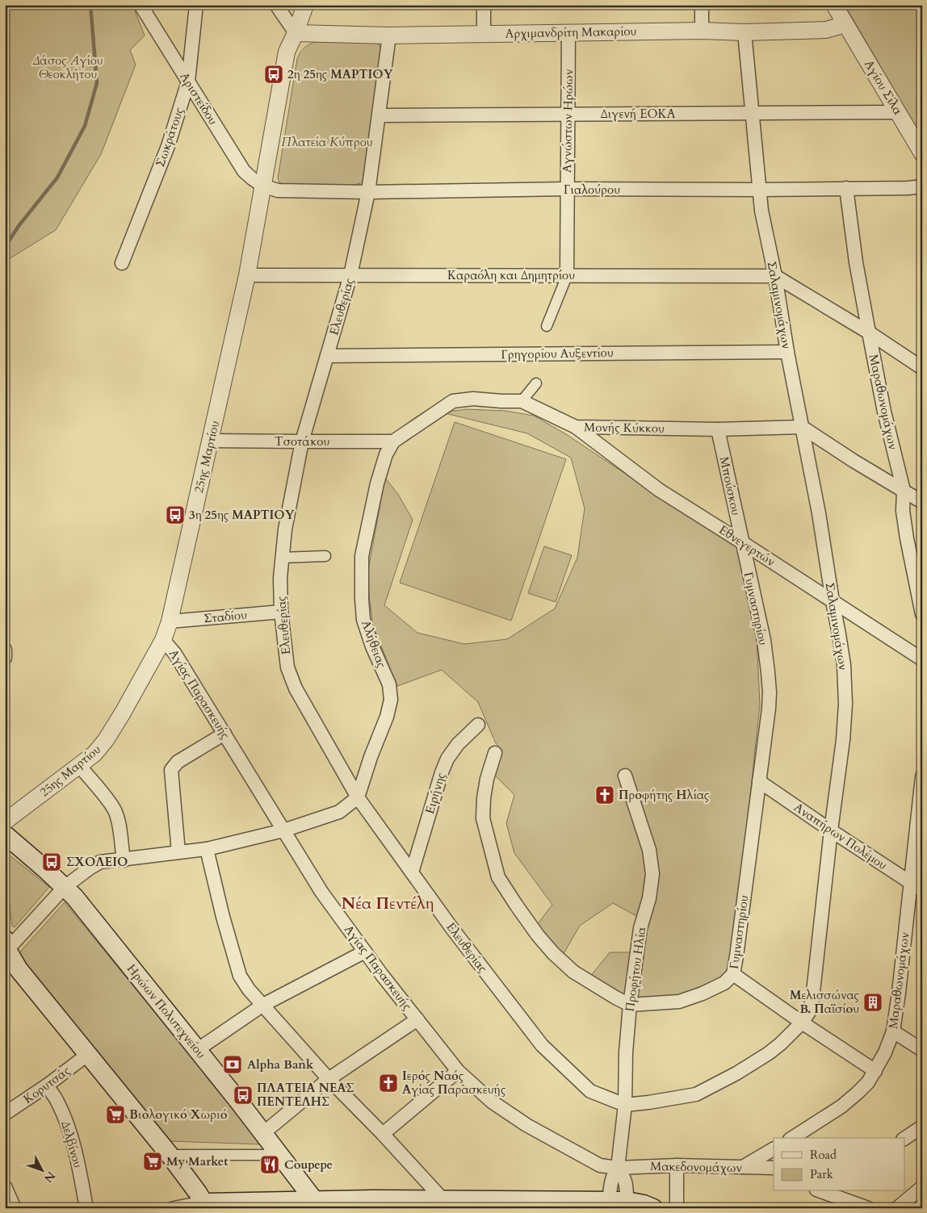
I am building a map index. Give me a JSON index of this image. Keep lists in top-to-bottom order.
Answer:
{
  "streets": {
    "main road": ["Ηρώων Πολυτεχνείου"],
    "street": [
      "Αρχιμανδρίτη Μακαρίου",
      "Αγίου Σίλα",
      "Αριστείδου",
      "Διγενή ΕΟΚΑ",
      "Αγνώστων Ηρώων",
      "Σωκράτους",
      "Γιαλούρου",
      "Καραόλη και Δημητρίου",
      "Σαλαμινομάχων",
      "Ελευθερίας",
      "Γρηγορίου Αυξεντίου",
      "Μαραθωνομάχων",
      "Μονής Κύκκου",
      "Τσοτάκου",
      "25ης Μαρτίου",
      "Μπούσκου",
      "Εθνεγερτών",
      "Γυμναστηρίου",
      "Σταδίου",
      "Αλήθειας",
      "Αγίας Παρασκευής",
      "Ειρήνης",
      "Αναπήρων Πολέμου",
      "Προφήτου Ηλία",
      "Κορυτσάς",
      "Δελβίνου",
      "Μακεδονομάχων"
    ]
  },
  "crossings": [
    ["Αρχιμανδρίτη Μακαρίου", "Αγίου Σίλα"],
    ["Αρχιμανδρίτη Μακαρίου", "Αγνώστων Ηρώων"],
    ["Αρχιμανδρίτη Μακαρίου", "Σαλαμινομάχων"],
    ["Αρχιμανδρίτη Μακαρίου", "Ελευθερίας"],
    ["Αρχιμανδρίτη Μακαρίου", "25ης Μαρτίου"],
    ["Αγίου Σίλα", "Διγενή ΕΟΚΑ"],
    ["Αριστείδου", "Σωκράτους"],
    ["Αριστείδου", "Γιαλούρου"],
    ["Αριστείδου", "25ης Μαρτίου"],
    ["Διγενή ΕΟΚΑ", "Αγνώστων Ηρώων"],
    ["Διγενή ΕΟΚΑ", "Σαλαμινομάχων"],
    ["Διγενή ΕΟΚΑ", "Ελευθερίας"],
    ["Αγνώστων Ηρώων", "Γιαλούρου"],
    ["Αγνώστων Ηρώων", "Καραόλη και Δημητρίου"],
    ["Γιαλούρου", "Σαλαμινομάχων"],
    ["Γιαλούρου", "Ελευθερίας"],
    ["Γιαλούρου", "Μαραθωνομάχων"],
    ["Γιαλούρου", "25ης Μαρτίου"],
    ["Καραόλη και Δημητρίου", "Σαλαμινομάχων"],
    ["Καραόλη και Δημητρίου", "Ελευθερίας"],
    ["Καραόλη και Δημητρίου", "25ης Μαρτίου"],
    ["Σαλαμινομάχων", "Ελευθερίας"],
    ["Σαλαμινομάχων", "Γρηγορίου Αυξεντίου"],
    ["Σαλαμινομάχων", "Μονής Κύκκου"],
    ["Σαλαμινομάχων", "Εθνεγερτών"],
    ["Σαλαμινομάχων", "Αναπήρων Πολέμου"],
    ["Σαλαμινομάχων", "Προφήτου Ηλία"],
    ["Ελευθερίας", "Γρηγορίου Αυξεντίου"],
    ["Ελευθερίας", "Τσοτάκου"],
    ["Ελευθερίας", "Σταδίου"],
    ["Ελευθερίας", "Αλήθειας"],
    ["Ελευθερίας", "Ειρήνης"],
    ["Ελευθερίας", "Προφήτου Ηλία"],
    ["Μαραθωνομάχων", "Αναπήρων Πολέμου"],
    ["Μονής Κύκκου", "Τσοτάκου"],
    ["Μονής Κύκκου", "Μπούσκου"],
    ["Μονής Κύκκου", "Εθνεγερτών"],
    ["Μονής Κύκκου", "Αλήθειας"],
    ["Τσοτάκου", "25ης Μαρτίου"],
    ["Τσοτάκου", "Αλήθειας"],
    ["25ης Μαρτίου", "Σταδίου"],
    ["25ης Μαρτίου", "Αγίας Παρασκευής"],
    ["Μπούσκου", "Εθνεγερτών"],
    ["Μπούσκου", "Γυμναστηρίου"],
    ["Εθνεγερτών", "Γυμναστηρίου"],
    ["Γυμναστηρίου", "Αναπήρων Πολέμου"],
    ["Γυμναστηρίου", "Προφήτου Ηλία"],
    ["Αγίας Παρασκευής", "Προφήτου Ηλία"],
    ["Αγίας Παρασκευής", "Μακεδονομάχων"],
    ["Προφήτου Ηλία", "Μακεδονομάχων"],
    ["Κορυτσάς", "Δελβίνου"]
  ],
  "districts": ["Νέα Πεντέλη"],
  "parks": ["Δάσος Αγίου Θεοκλήτου", "Πλατεία Κύπρου"],
  "places": {
    "bus stop": [
      "2η 25ης ΜΑΡΤΙΟΥ",
      "3η 25ης ΜΑΡΤΙΟΥ",
      "ΣΧΟΛΕΙΟ",
      "ΠΛΑΤΕΙΑ ΝΕΑΣ ΠΕΝΤΕΛΗΣ"
    ],
    "church": ["Προφήτης Ηλίας", "Ιερός Ναός Αγίας Παρασκευής"],
    "building": ["Μελισσώνας B. Παϊσίου"],
    "bank": ["Alpha Bank"],
    "supermarket": ["Βιολογικό Χωριό", "My Market"],
    "restaurant": ["Coupepe"]
  },
  "legend": ["Road", "Park"],
  "north": "bottom right"
}
